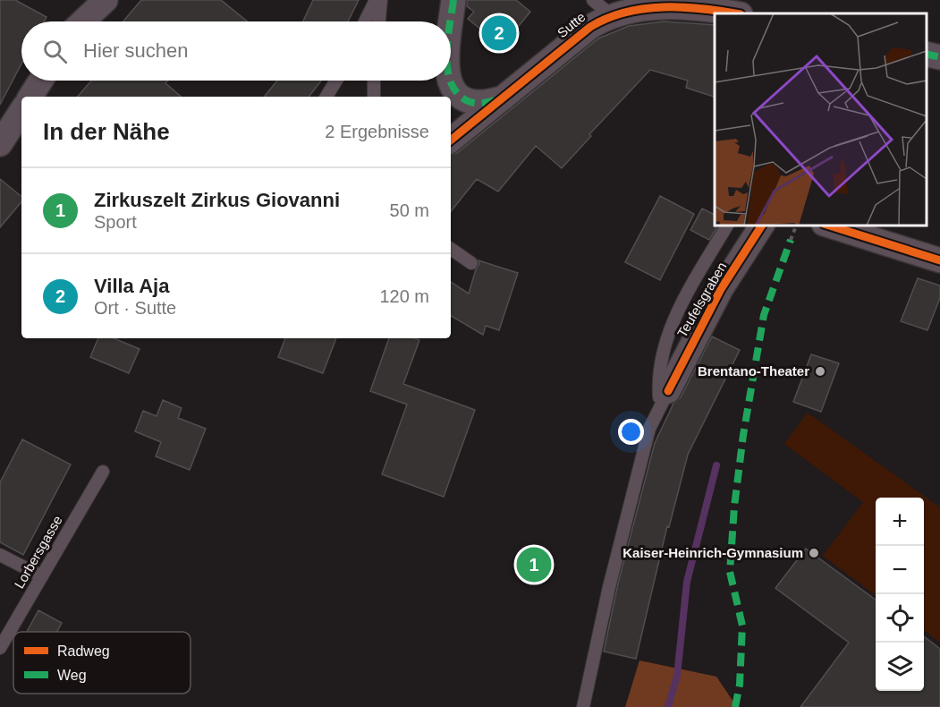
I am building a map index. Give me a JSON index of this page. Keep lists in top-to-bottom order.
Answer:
{
  "streets": {
    "street": ["Sutte", "Teufelsgraben"],
    "lane": ["Lorbersgasse"]
  },
  "places": ["Brentano-Theater", "Kaiser-Heinrich-Gymnasium"],
  "legend": ["Radweg", "Weg"],
  "page": {
    "pins": ["2", "1"],
    "search": "Hier suchen",
    "heading": ["In der Nähe", "2 Ergebnisse"],
    "list": [
      {
        "mark": "1",
        "name": "Zirkuszelt Zirkus Giovanni",
        "note": "Sport",
        "value": "50 m"
      },
      {
        "mark": "2",
        "name": "Villa Aja",
        "note": "Ort · Sutte",
        "value": "120 m"
      }
    ],
    "map_buttons": ["+", "−"]
  }
}
